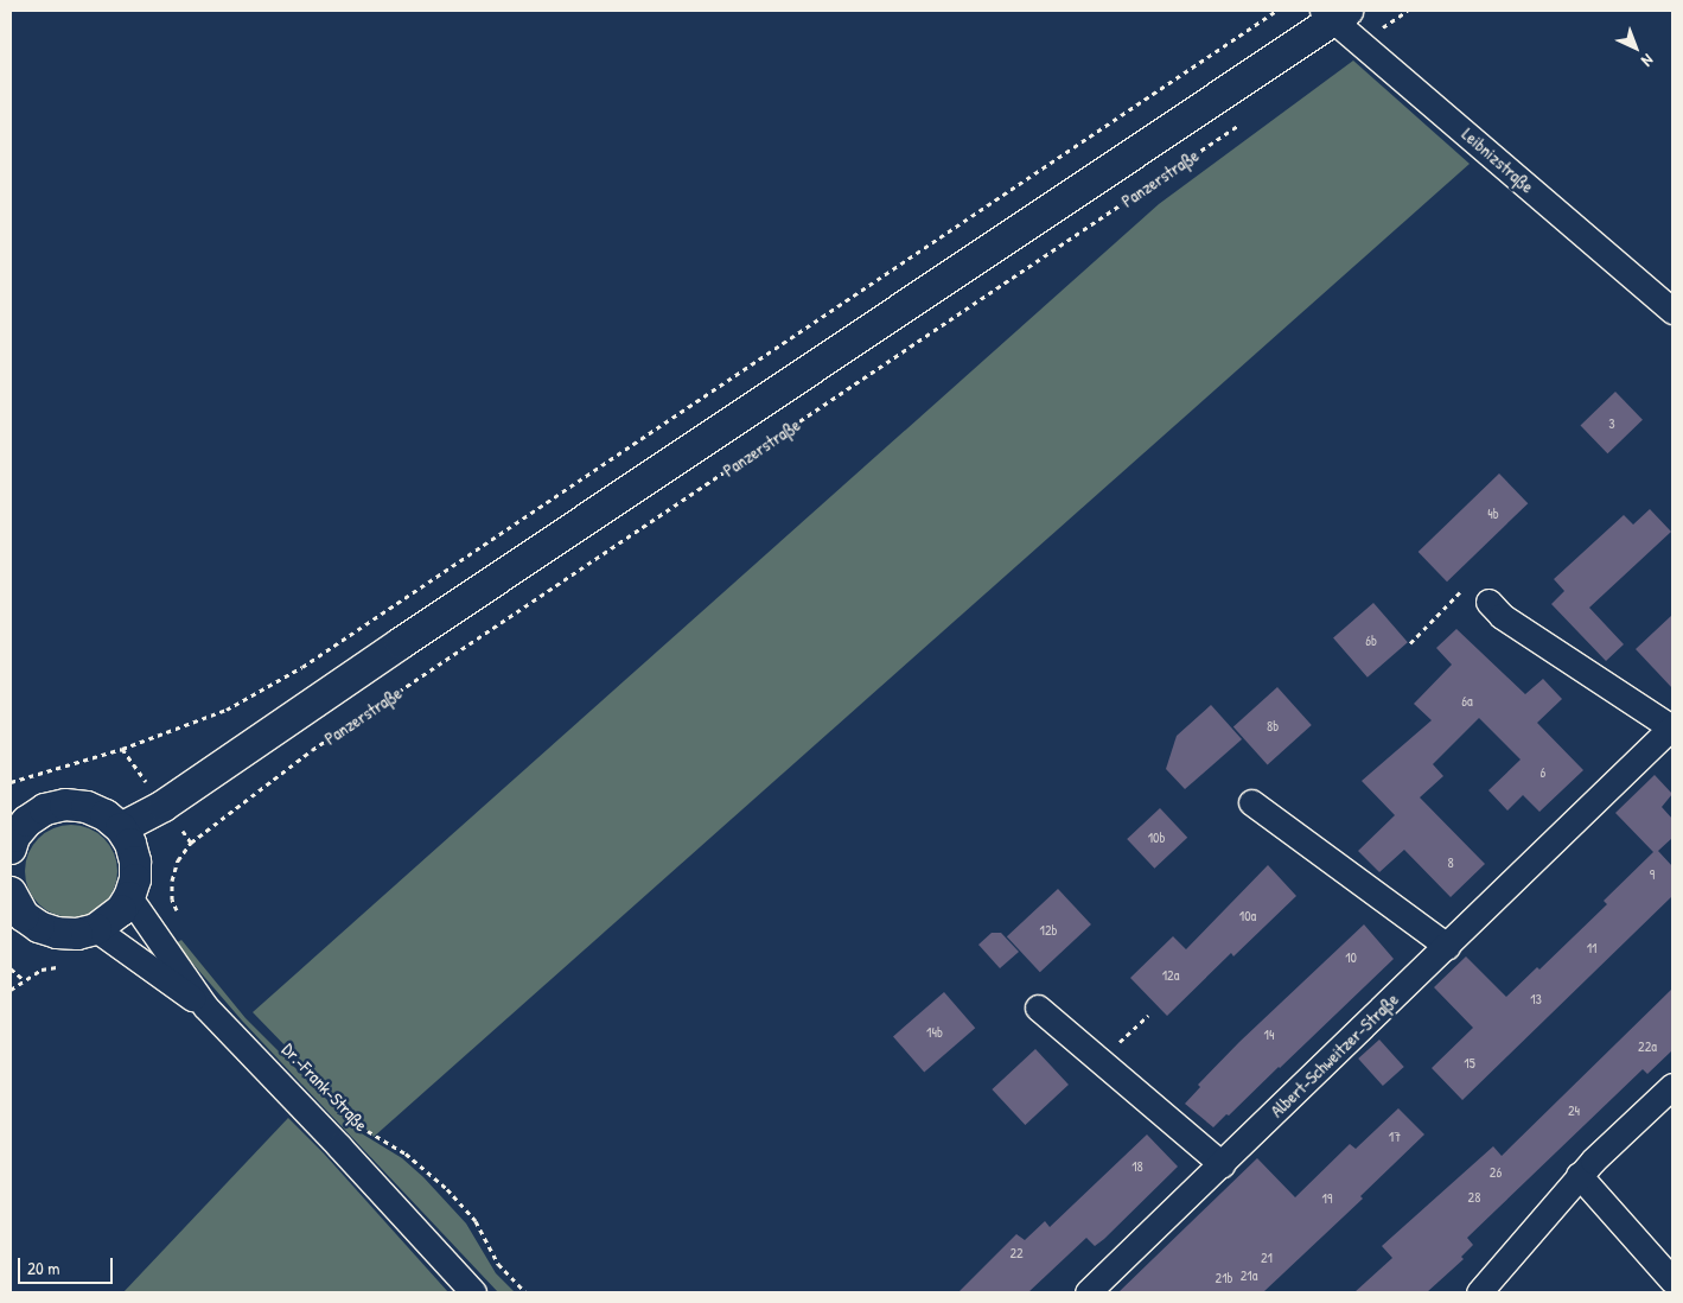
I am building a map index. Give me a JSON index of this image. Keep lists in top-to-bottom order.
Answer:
{
  "streets": {
    "street": [
      "Leibnizstraße",
      "Panzerstraße",
      "Albert-Schweitzer-Straße",
      "Dr.-Frank-Straße"
    ]
  },
  "crossings": [
    ["Leibnizstraße", "Panzerstraße"]
  ],
  "house_numbers": [
    "3",
    "4b",
    "6b",
    "6a",
    "8b",
    "6",
    "10b",
    "8",
    "9",
    "10a",
    "12b",
    "11",
    "10",
    "12a",
    "13",
    "14b",
    "14",
    "22a",
    "15",
    "24",
    "17",
    "18",
    "26",
    "28",
    "19",
    "22",
    "21",
    "21a",
    "21b"
  ],
  "scale_bar": "20 m",
  "north": "bottom right"
}
